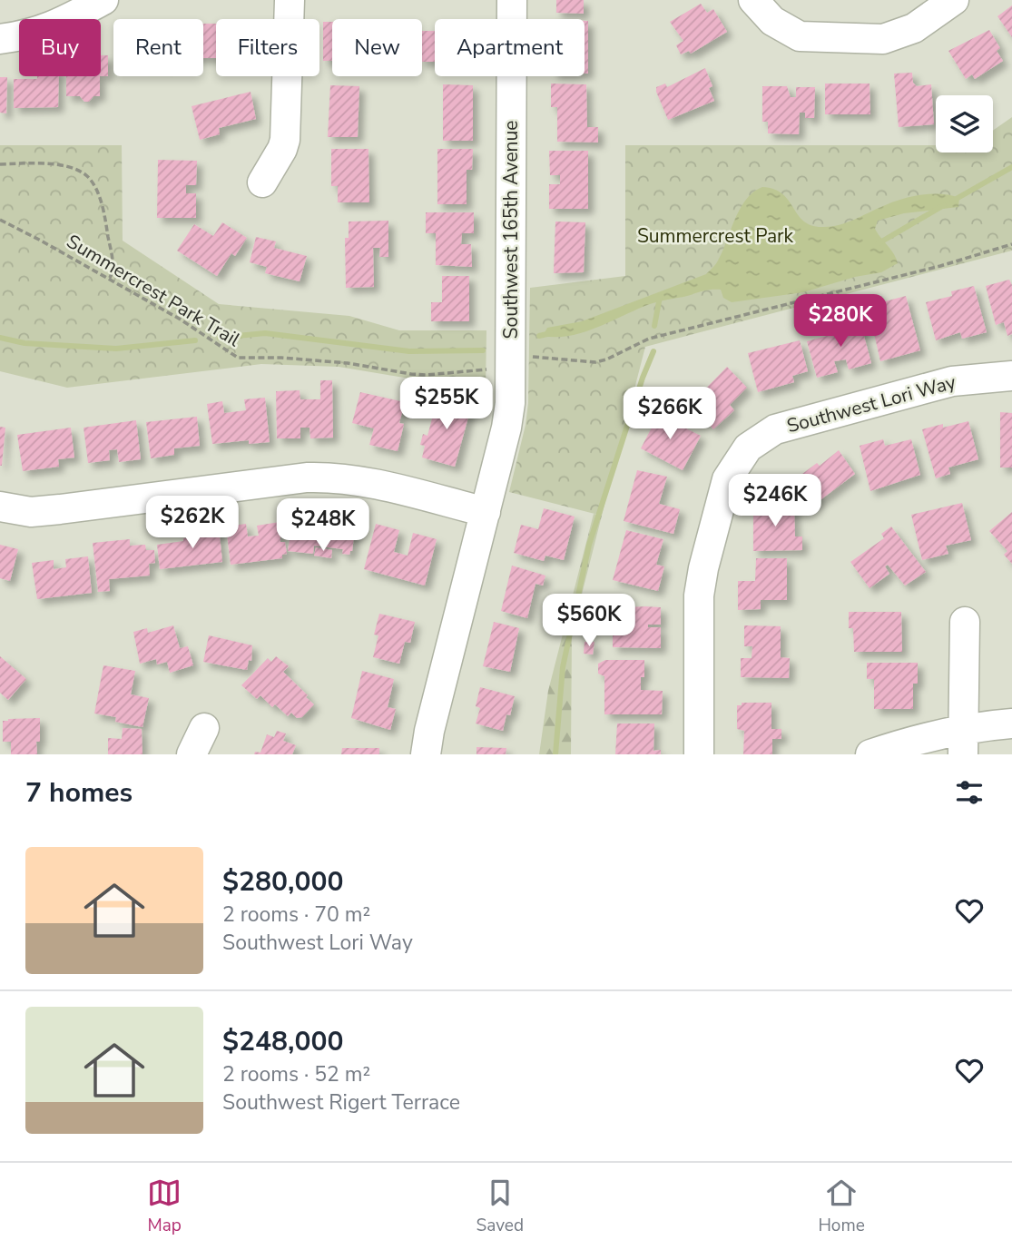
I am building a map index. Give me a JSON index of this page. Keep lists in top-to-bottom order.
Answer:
{
  "streets": {
    "street": ["Southwest 165th Avenue", "Southwest Lori Way"],
    "path": ["Summercrest Park Trail"]
  },
  "parks": ["Summercrest Park"],
  "page": {
    "chip": [
      "Buy",
      "Rent",
      "Filters",
      "New",
      "Apartment"
    ],
    "price": [
      "$280K",
      "$255K",
      "$266K",
      "$246K",
      "$262K",
      "$248K",
      "$560K"
    ],
    "heading": "7 homes",
    "list": [
      {
        "name": "$280,000",
        "note": "2 rooms · 70 m² · Southwest Lori Way"
      },
      {
        "name": "$248,000",
        "note": "2 rooms · 52 m² · Southwest Rigert Terrace"
      }
    ],
    "tabs": ["Map", "Saved", "Home"]
  }
}
